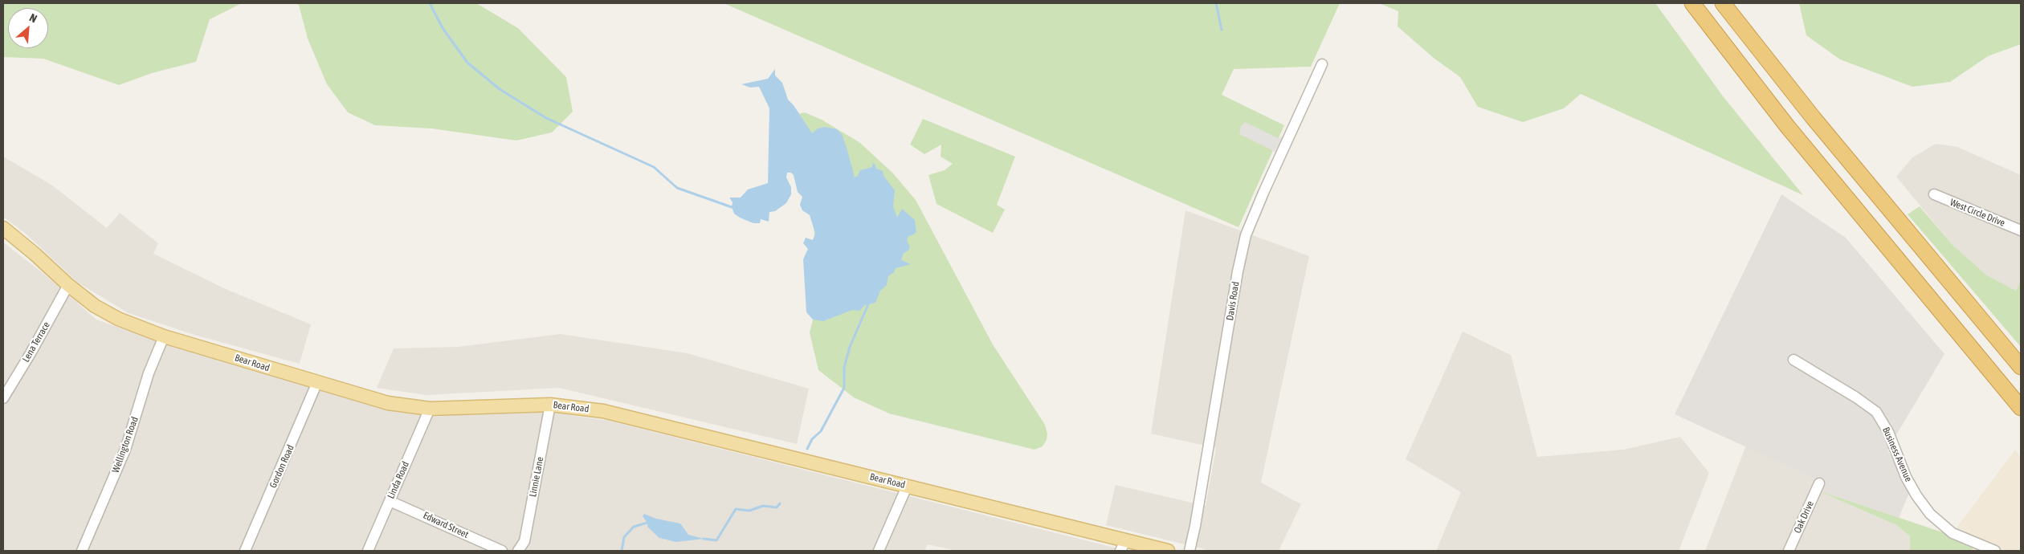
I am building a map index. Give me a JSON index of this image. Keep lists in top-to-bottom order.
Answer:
{
  "streets": {
    "main road": ["Bear Road"],
    "street": [
      "West Circle Drive",
      "Davis Road",
      "Lena Terrace",
      "Wellington Road",
      "Business Avenue",
      "Gordon Road",
      "Linnie Lane",
      "Linda Road",
      "Oak Drive",
      "Edward Street"
    ]
  },
  "crossings": [
    ["Lena Terrace", "Bear Road"],
    ["Bear Road", "Wellington Road"],
    ["Bear Road", "Gordon Road"],
    ["Bear Road", "Linnie Lane"],
    ["Bear Road", "Linda Road"],
    ["Linda Road", "Edward Street"]
  ],
  "north": "top right"
}
